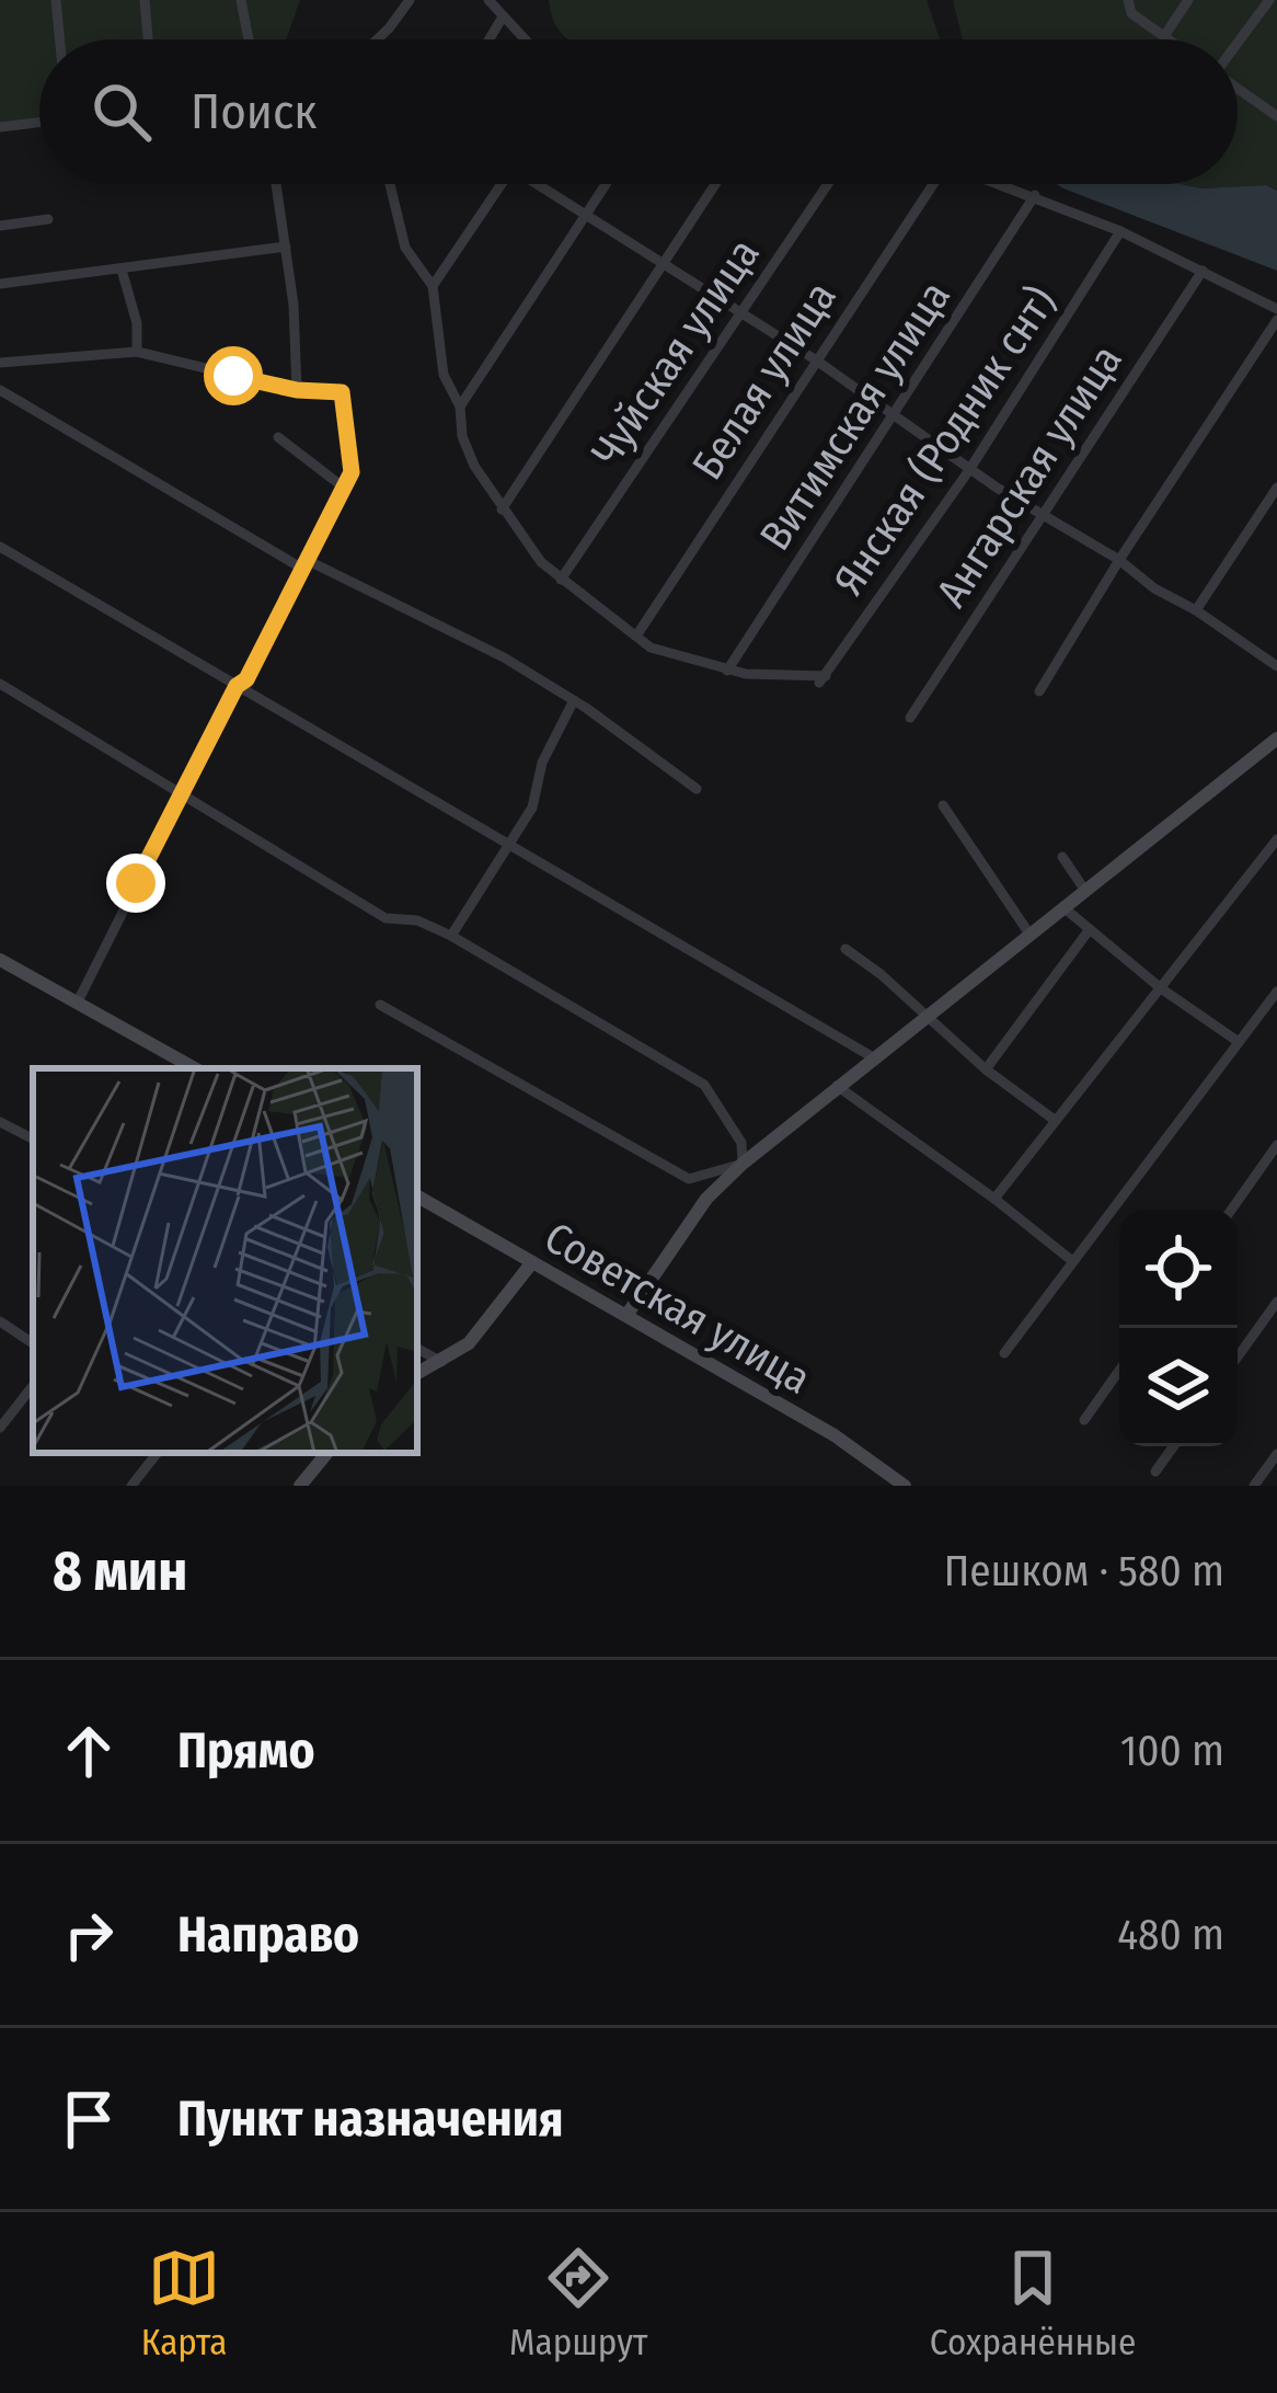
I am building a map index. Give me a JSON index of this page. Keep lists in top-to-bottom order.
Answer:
{
  "streets": {
    "main road": ["Советская улица"],
    "street": [
      "Чуйская улица",
      "Белая улица",
      "Витимская улица",
      "Янская (Родник снт)",
      "Ангарская улица"
    ]
  },
  "crossings": [
    ["Витимская улица", "Янская (Родник снт)"]
  ],
  "page": {
    "search": "Поиск",
    "heading": ["8 мин", "Пешком · 580 m"],
    "list": [
      ["Прямо", "100 m"],
      ["Направо", "480 m"],
      "Пункт назначения"
    ],
    "nav": ["Карта", "Маршрут", "Сохранённые"]
  }
}
